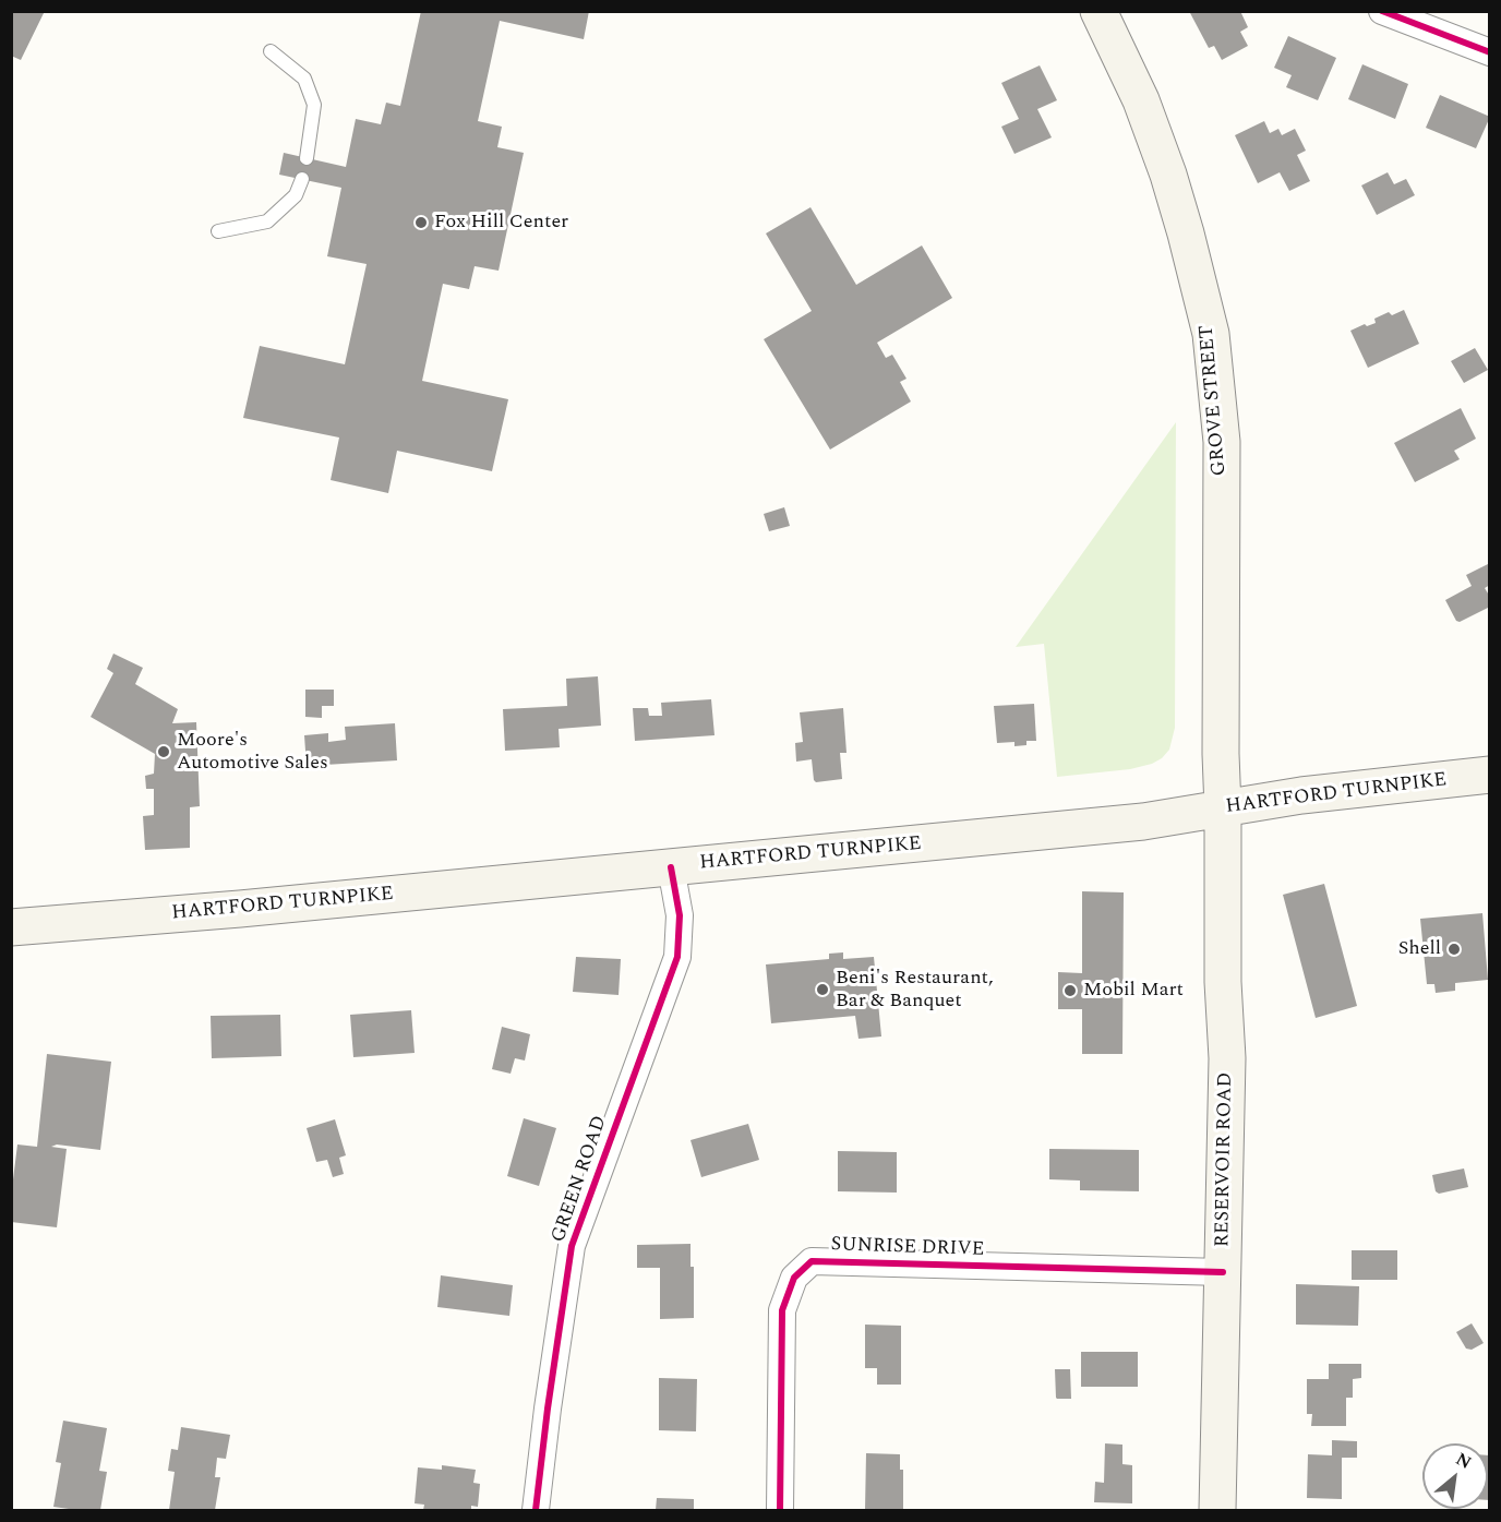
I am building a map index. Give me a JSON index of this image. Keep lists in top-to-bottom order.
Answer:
{
  "streets": {
    "main road": ["GROVE STREET", "HARTFORD TURNPIKE", "RESERVOIR ROAD"],
    "street": ["GREEN ROAD", "SUNRISE DRIVE"]
  },
  "crossings": [
    ["GROVE STREET", "HARTFORD TURNPIKE"],
    ["GROVE STREET", "RESERVOIR ROAD"],
    ["HARTFORD TURNPIKE", "RESERVOIR ROAD"],
    ["HARTFORD TURNPIKE", "GREEN ROAD"],
    ["RESERVOIR ROAD", "SUNRISE DRIVE"]
  ],
  "places": [
    "Fox Hill Center",
    "Moore's Automotive Sales",
    "Shell",
    "Beni's Restaurant, Bar & Banquet",
    "Mobil Mart"
  ],
  "north": "top right"
}
